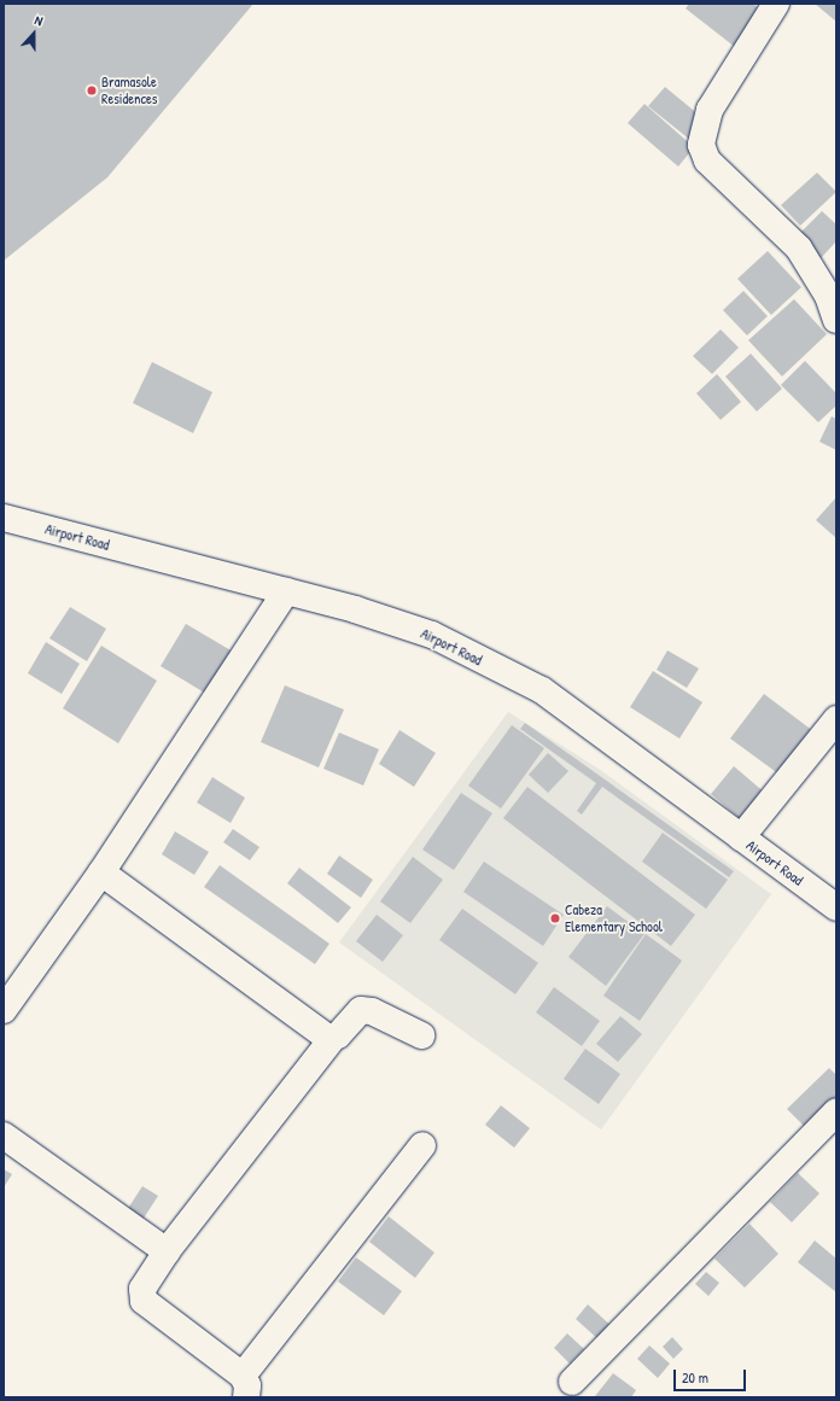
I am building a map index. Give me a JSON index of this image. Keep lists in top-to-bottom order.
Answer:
{
  "streets": {
    "street": ["Airport Road"]
  },
  "places": ["Bramasole Residences", "Cabeza Elementary School"],
  "scale_bar": "20 m",
  "north": "top"
}
